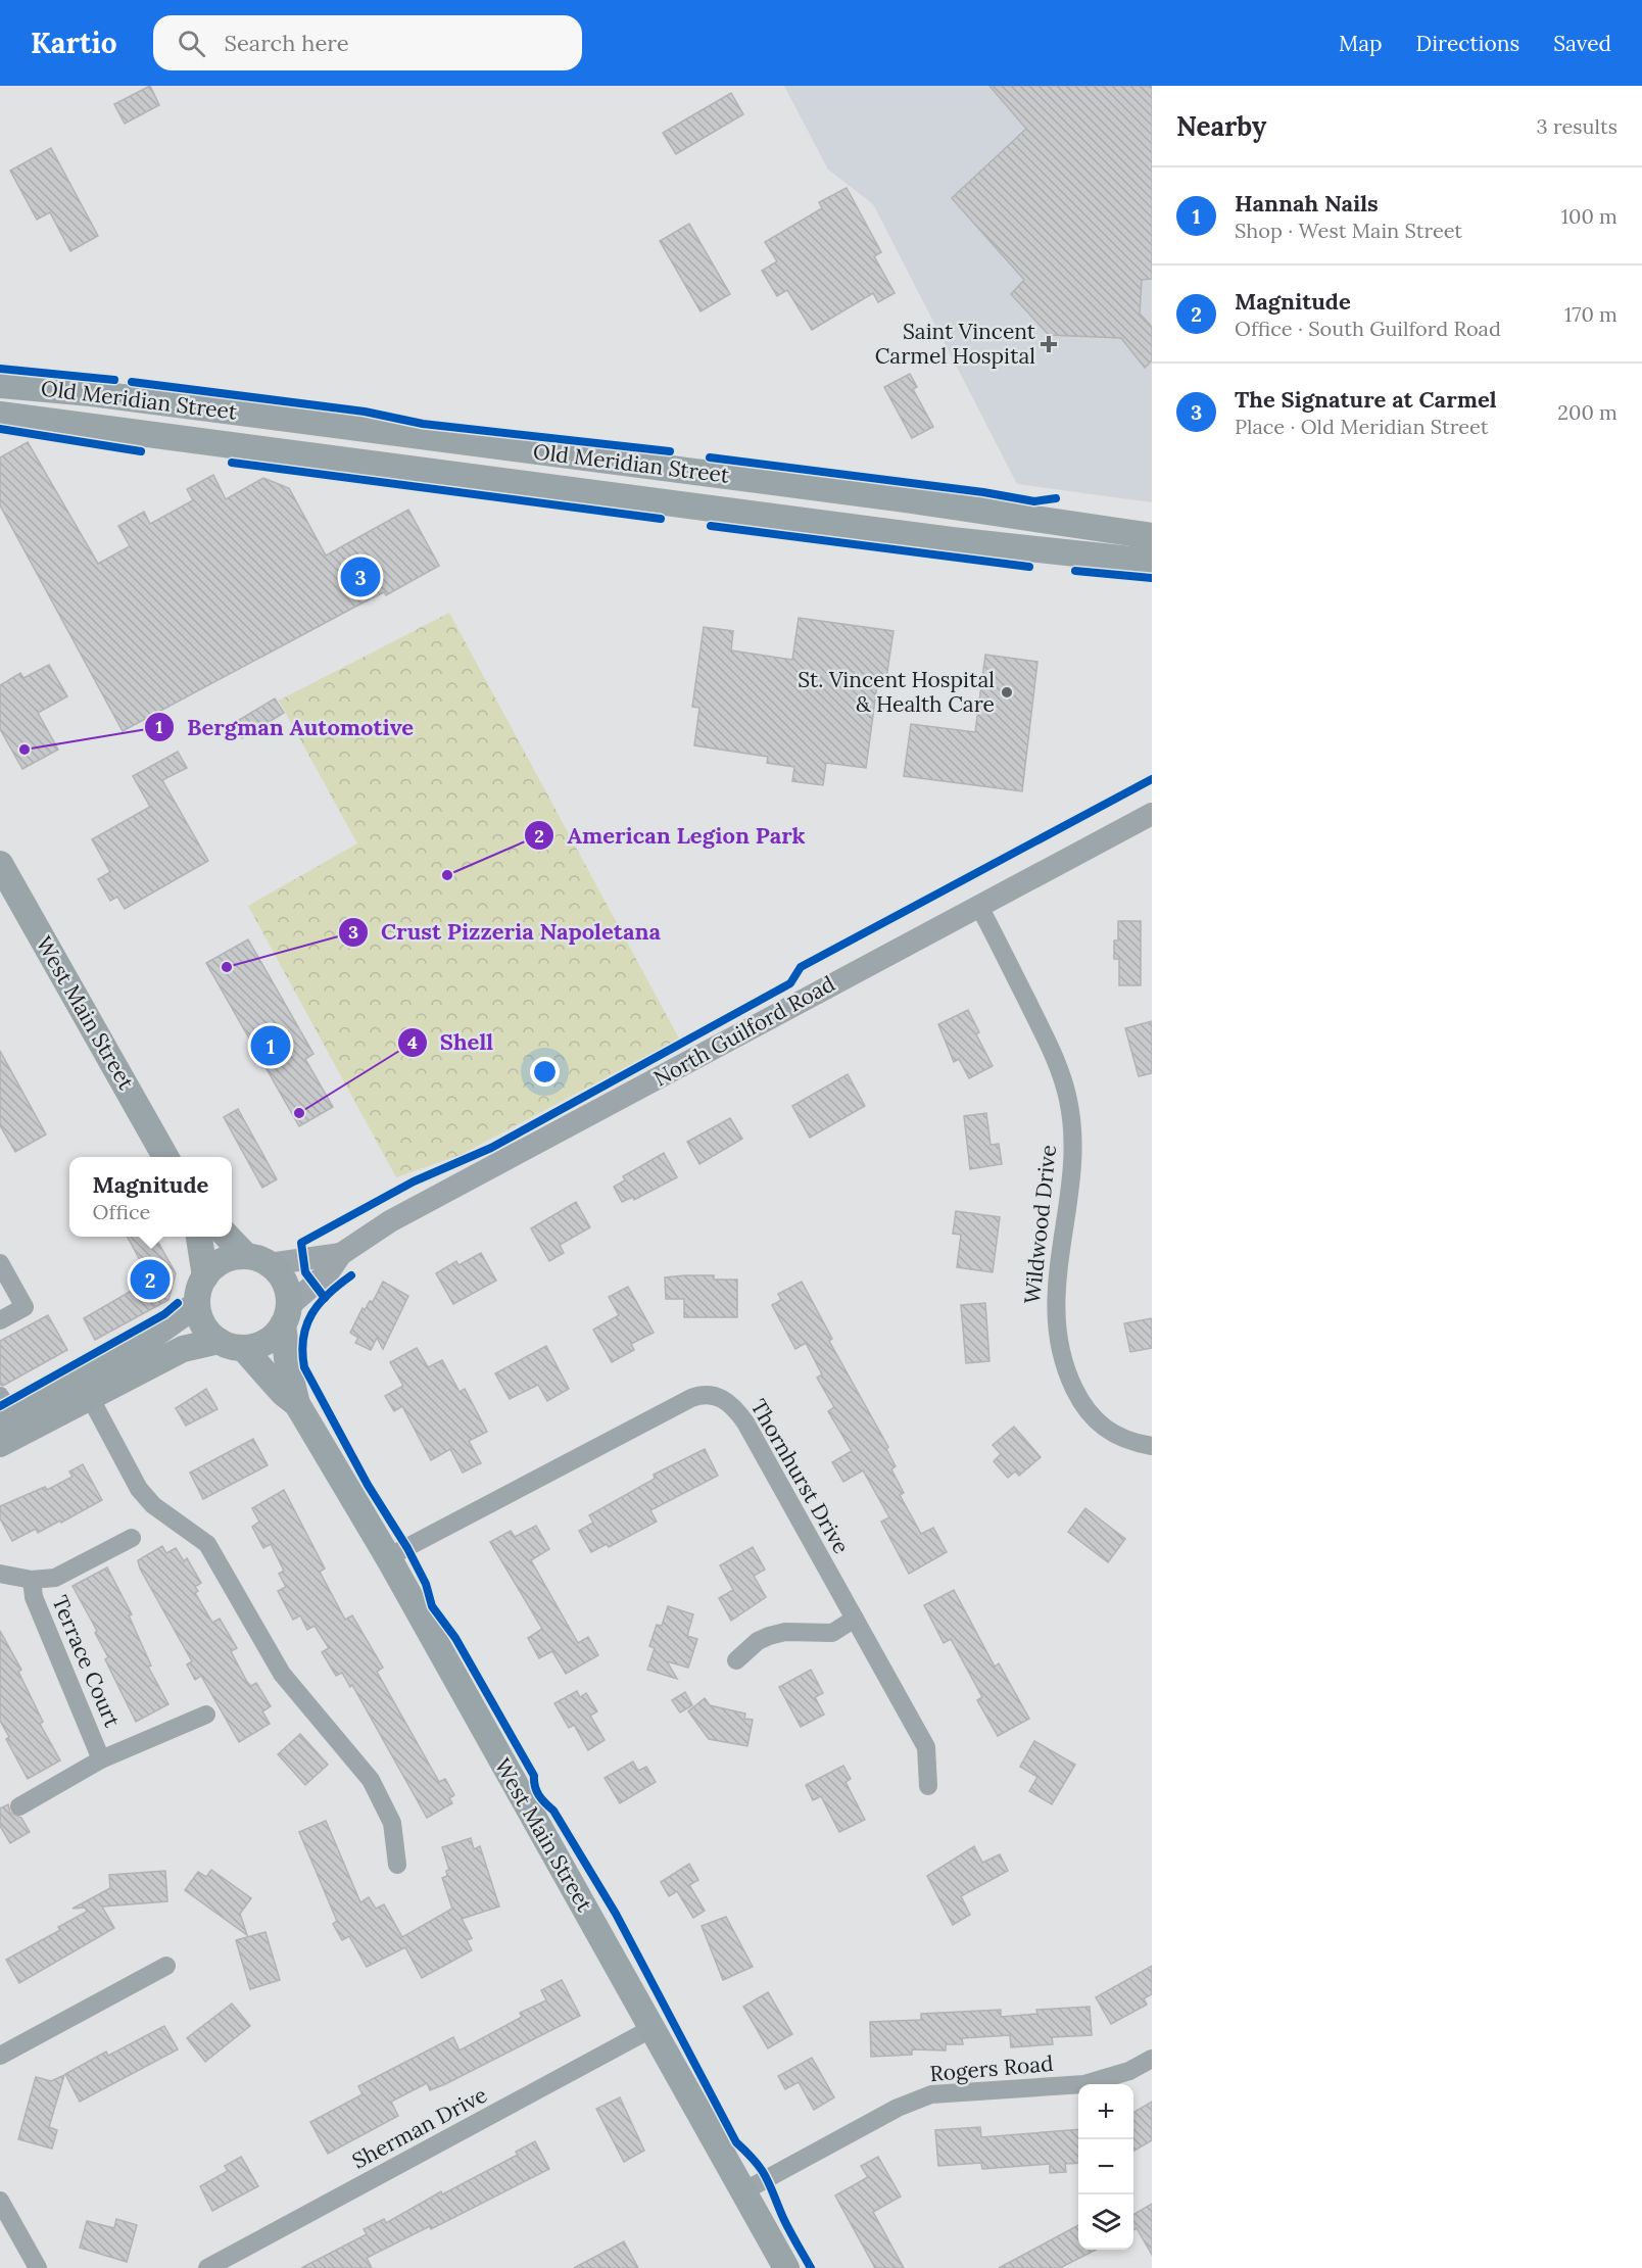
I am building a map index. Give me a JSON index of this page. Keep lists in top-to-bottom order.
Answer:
{
  "streets": {
    "main road": ["Old Meridian Street", "West Main Street"],
    "street": [
      "North Guilford Road",
      "Wildwood Drive",
      "Thornhurst Drive",
      "Terrace Court",
      "Rogers Road",
      "Sherman Drive"
    ]
  },
  "crossings": [
    ["West Main Street", "North Guilford Road"],
    ["West Main Street", "Thornhurst Drive"],
    ["West Main Street", "Rogers Road"],
    ["West Main Street", "Sherman Drive"],
    ["North Guilford Road", "Wildwood Drive"]
  ],
  "places": {
    "health": ["Saint Vincent Carmel Hospital"],
    "other": [
      "St. Vincent Hospital & Health Care",
      "Bergman Automotive",
      "American Legion Park",
      "Crust Pizzeria Napoletana",
      "Shell"
    ]
  },
  "page": {
    "header": "Kartio",
    "search": "Search here",
    "nav": ["Map", "Directions", "Saved"],
    "heading": ["Nearby", "3 results"],
    "list": [
      {
        "mark": "1",
        "name": "Hannah Nails",
        "note": "Shop · West Main Street",
        "value": "100 m"
      },
      {
        "mark": "2",
        "name": "Magnitude",
        "note": "Office · South Guilford Road",
        "value": "170 m"
      },
      {
        "mark": "3",
        "name": "The Signature at Carmel",
        "note": "Place · Old Meridian Street",
        "value": "200 m"
      }
    ],
    "pins": ["3", "1", "2"],
    "popup": ["Magnitude", "Office"],
    "map_buttons": ["+", "−"]
  }
}
